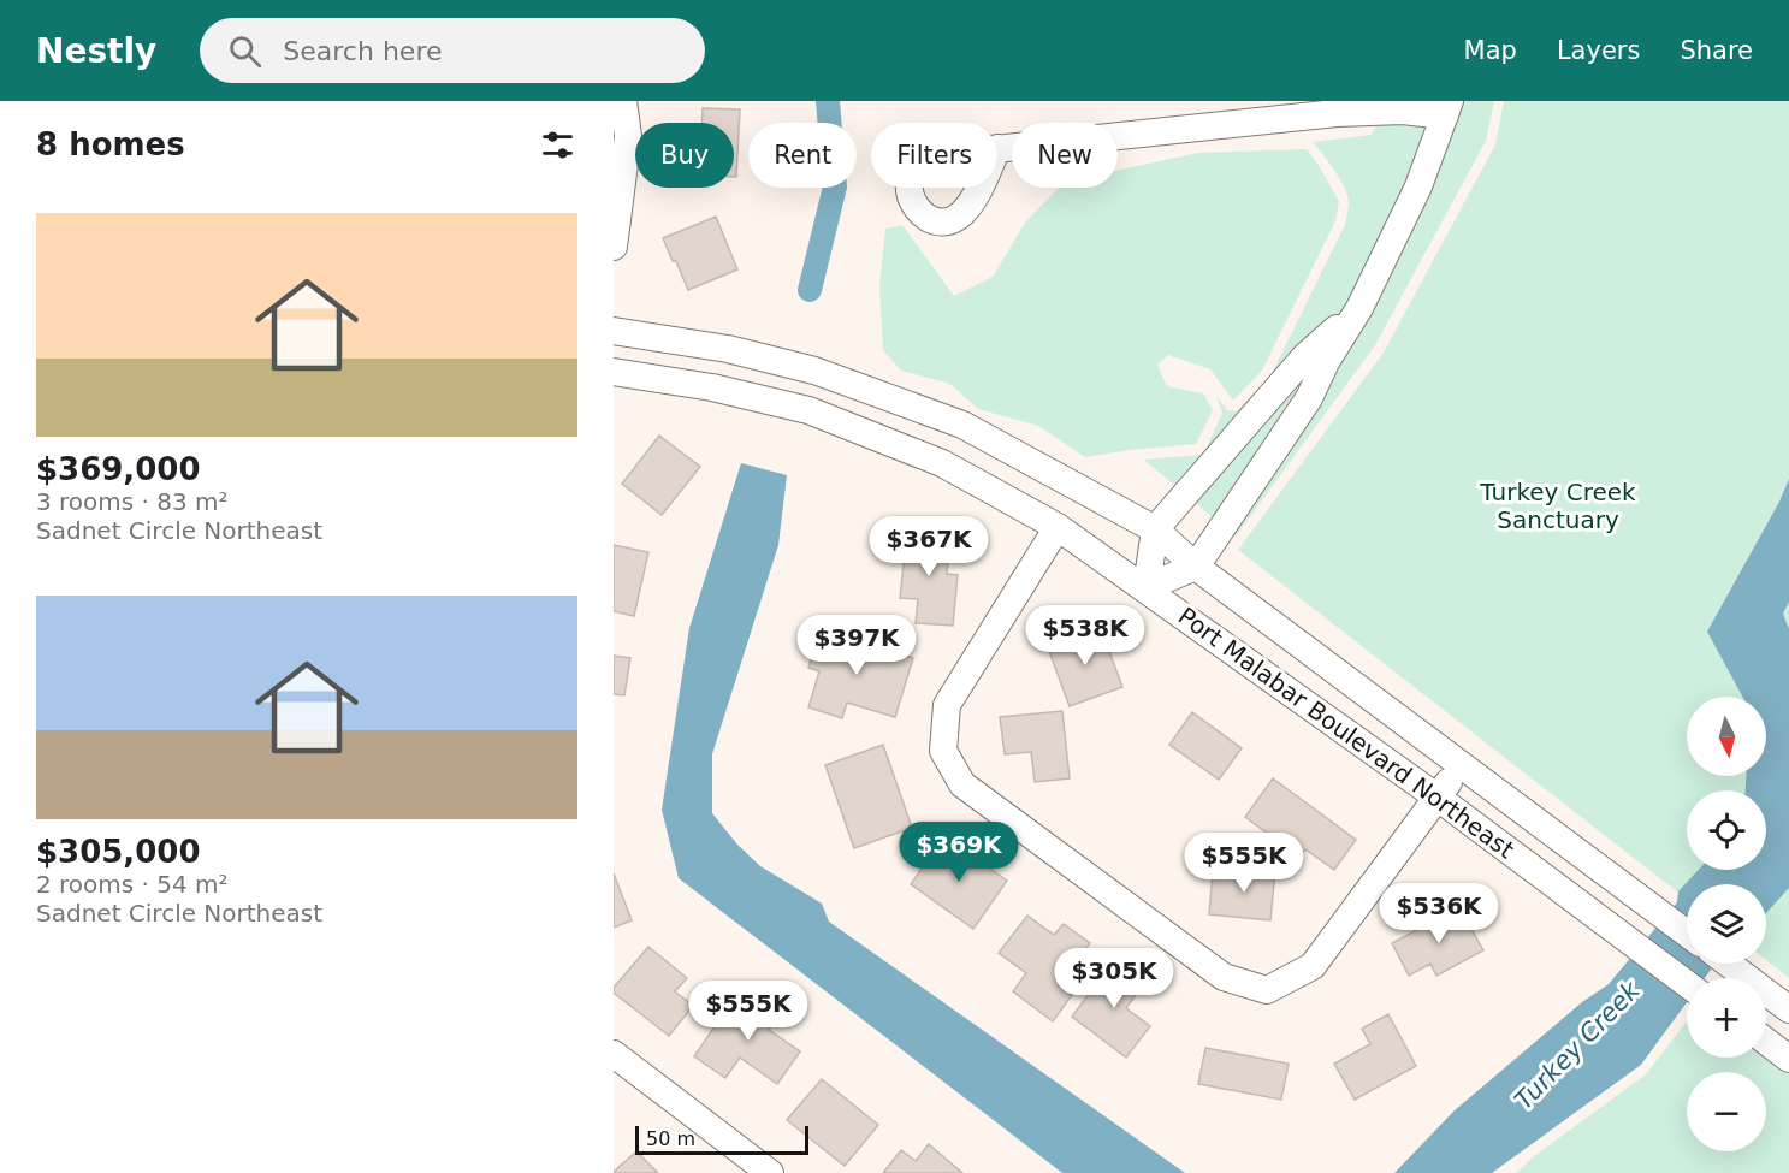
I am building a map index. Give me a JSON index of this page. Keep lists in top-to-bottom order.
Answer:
{
  "streets": {
    "street": ["Port Malabar Boulevard Northeast"]
  },
  "water": ["Turkey Creek"],
  "parks": ["Turkey Creek Sanctuary"],
  "scale_bar": "50 m",
  "north": "bottom",
  "page": {
    "header": "Nestly",
    "search": "Search here",
    "nav": ["Map", "Layers", "Share"],
    "heading": "8 homes",
    "chip": [
      "Buy",
      "Rent",
      "Filters",
      "New"
    ],
    "list": [
      {
        "name": "$369,000",
        "note": "3 rooms · 83 m² · Sadnet Circle Northeast"
      },
      {
        "name": "$305,000",
        "note": "2 rooms · 54 m² · Sadnet Circle Northeast"
      }
    ],
    "price": [
      "$367K",
      "$538K",
      "$397K",
      "$369K",
      "$555K",
      "$536K",
      "$305K",
      "$555K"
    ],
    "map_buttons": ["+", "−"],
    "scale": "50 m"
  }
}
